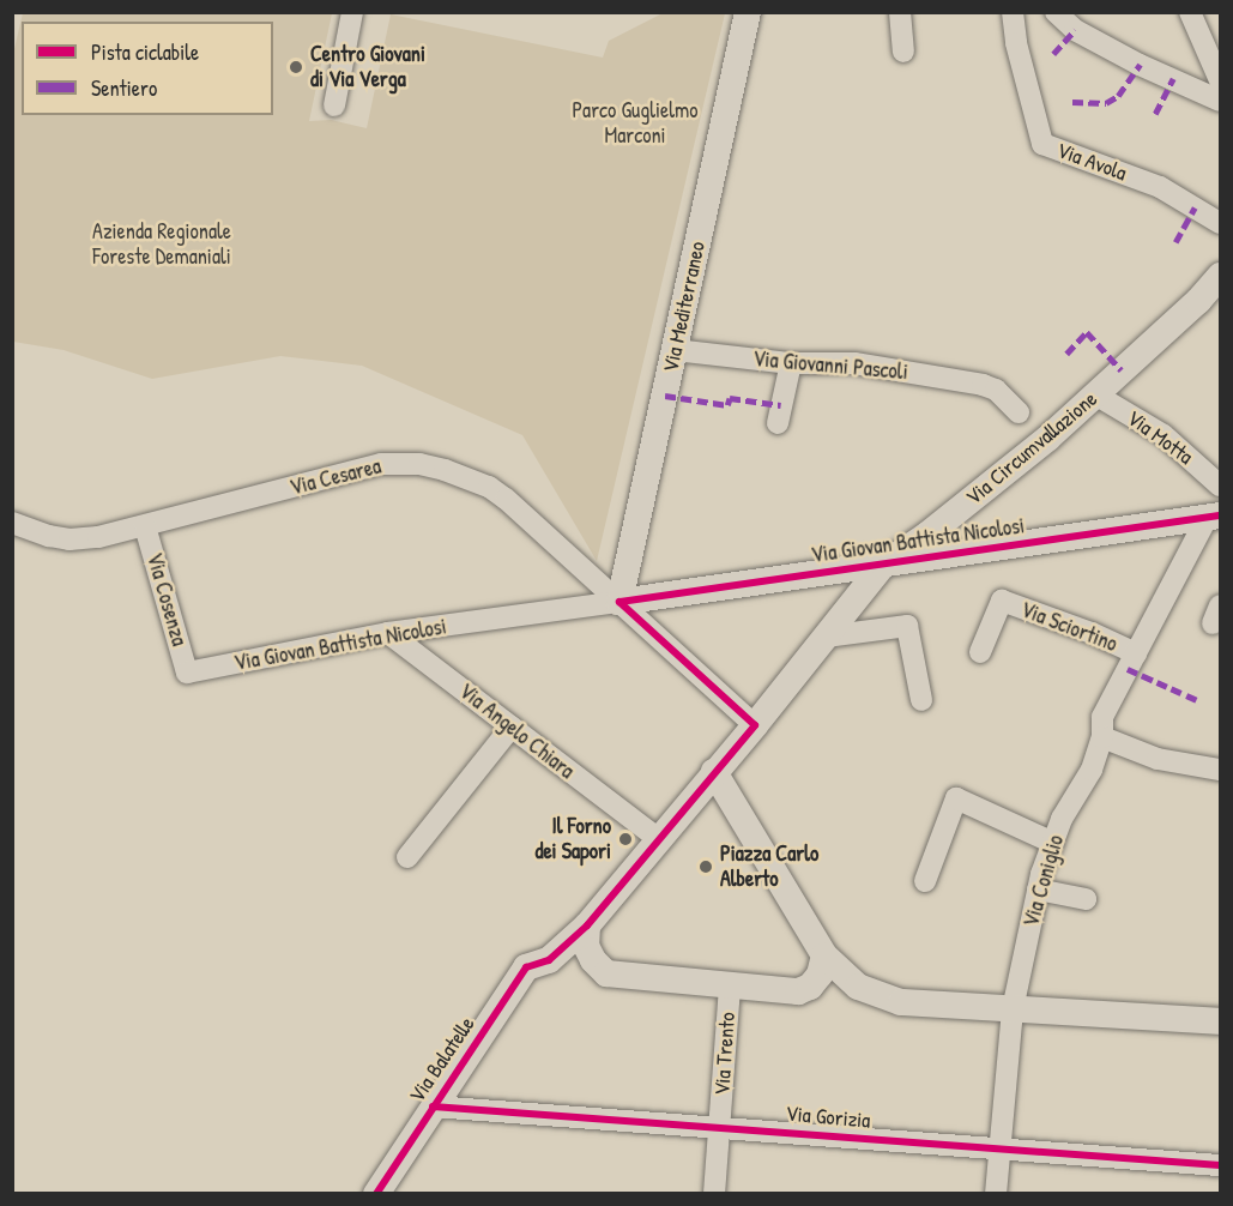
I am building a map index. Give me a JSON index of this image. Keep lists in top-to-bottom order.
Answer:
{
  "streets": {
    "street": [
      "Via Avola",
      "Via Mediterraneo",
      "Via Giovanni Pascoli",
      "Via Motta",
      "Via Circumvallazione",
      "Via Cesarea",
      "Via Giovan Battista Nicolosi",
      "Via Cosenza",
      "Via Sciortino",
      "Via Angelo Chiara",
      "Via Coniglio",
      "Via Trento",
      "Via Balatelle",
      "Via Gorizia"
    ]
  },
  "crossings": [
    ["Via Mediterraneo", "Via Giovanni Pascoli"],
    ["Via Mediterraneo", "Via Cesarea"],
    ["Via Mediterraneo", "Via Giovan Battista Nicolosi"],
    ["Via Motta", "Via Circumvallazione"],
    ["Via Circumvallazione", "Via Cesarea"],
    ["Via Circumvallazione", "Via Giovan Battista Nicolosi"],
    ["Via Circumvallazione", "Via Angelo Chiara"],
    ["Via Circumvallazione", "Via Balatelle"],
    ["Via Cesarea", "Via Giovan Battista Nicolosi"],
    ["Via Cesarea", "Via Cosenza"],
    ["Via Giovan Battista Nicolosi", "Via Cosenza"],
    ["Via Giovan Battista Nicolosi", "Via Angelo Chiara"],
    ["Via Giovan Battista Nicolosi", "Via Coniglio"],
    ["Via Sciortino", "Via Coniglio"],
    ["Via Angelo Chiara", "Via Balatelle"],
    ["Via Coniglio", "Via Gorizia"],
    ["Via Trento", "Via Gorizia"],
    ["Via Balatelle", "Via Gorizia"]
  ],
  "parks": ["Parco Guglielmo Marconi", "Azienda Regionale Foreste Demaniali"],
  "places": ["Centro Giovani di Via Verga", "Il Forno dei Sapori", "Piazza Carlo Alberto"],
  "legend": ["Pista ciclabile", "Sentiero"]
}
